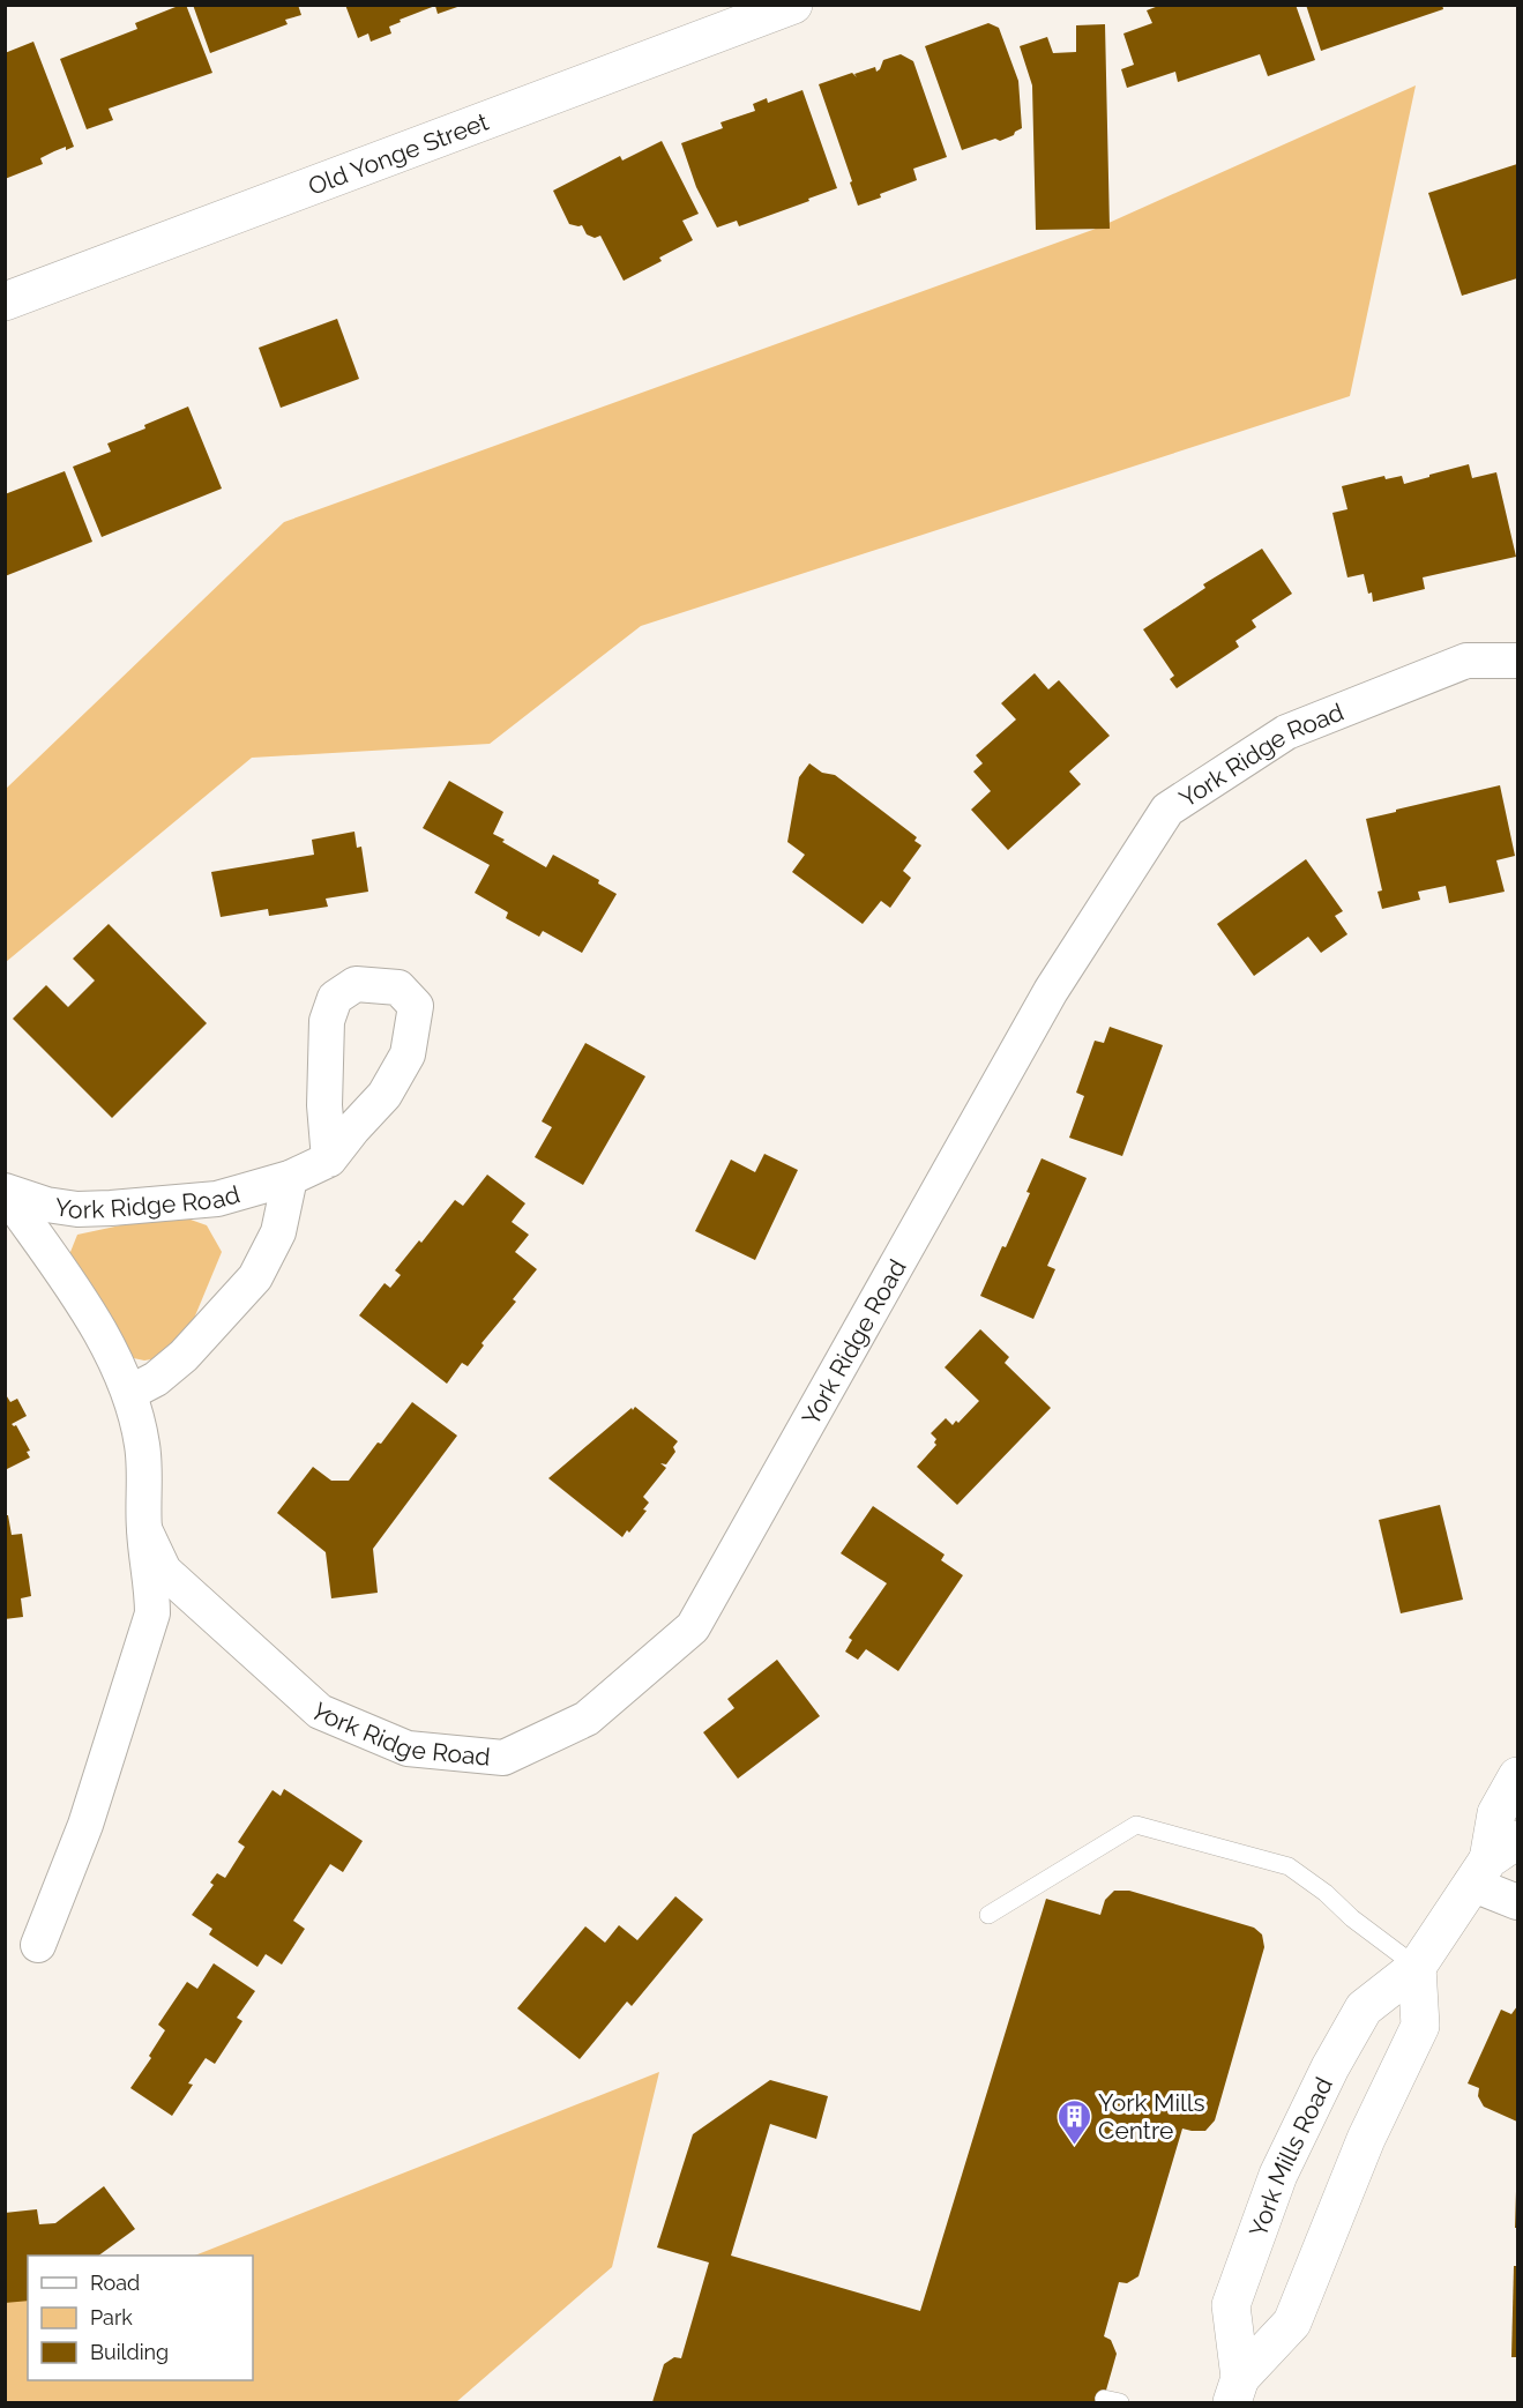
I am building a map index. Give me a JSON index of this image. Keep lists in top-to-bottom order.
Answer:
{
  "streets": {
    "main road": ["Old Yonge Street", "York Mills Road"],
    "street": ["York Ridge Road"]
  },
  "places": {
    "building": ["York Mills Centre"]
  },
  "legend": ["Road", "Park", "Building"]
}
